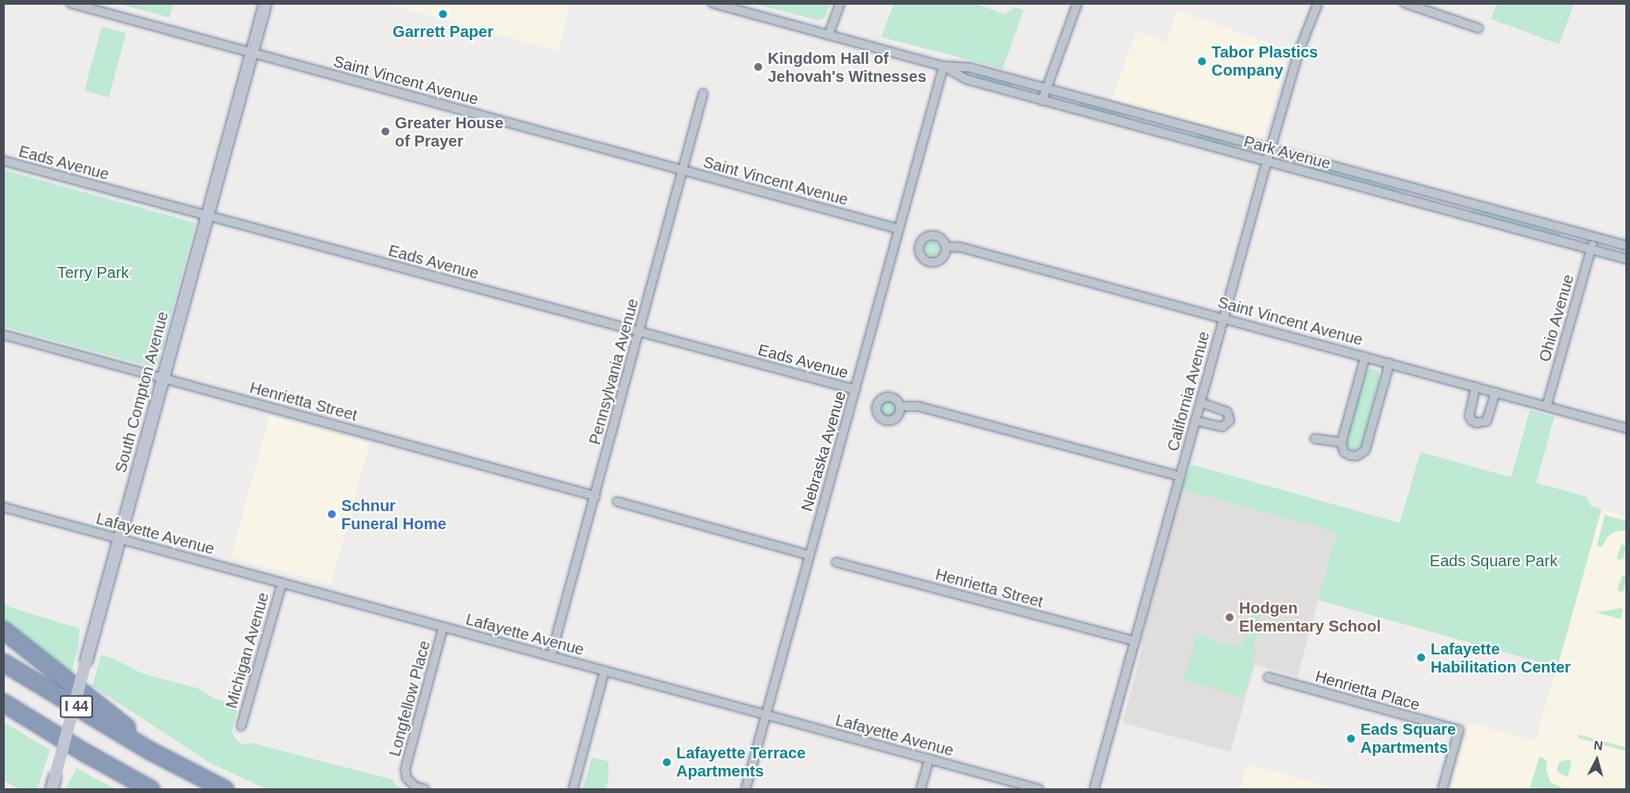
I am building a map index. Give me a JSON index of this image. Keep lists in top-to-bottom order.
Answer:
{
  "streets": {
    "highway": ["I 44"],
    "main road": ["South Compton Avenue"],
    "street": [
      "Saint Vincent Avenue",
      "Park Avenue",
      "Eads Avenue",
      "Ohio Avenue",
      "Pennsylvania Avenue",
      "California Avenue",
      "Henrietta Street",
      "Nebraska Avenue",
      "Lafayette Avenue",
      "Michigan Avenue",
      "Henrietta Place",
      "Longfellow Place"
    ]
  },
  "crossings": [
    ["Saint Vincent Avenue", "Ohio Avenue"],
    ["Saint Vincent Avenue", "Pennsylvania Avenue"],
    ["Saint Vincent Avenue", "California Avenue"],
    ["Saint Vincent Avenue", "South Compton Avenue"],
    ["Saint Vincent Avenue", "Nebraska Avenue"],
    ["Park Avenue", "Ohio Avenue"],
    ["Park Avenue", "California Avenue"],
    ["Park Avenue", "Nebraska Avenue"],
    ["Eads Avenue", "Pennsylvania Avenue"],
    ["Eads Avenue", "South Compton Avenue"],
    ["Eads Avenue", "Nebraska Avenue"],
    ["Pennsylvania Avenue", "Henrietta Street"],
    ["Pennsylvania Avenue", "Lafayette Avenue"],
    ["California Avenue", "Henrietta Street"],
    ["South Compton Avenue", "Henrietta Street"],
    ["South Compton Avenue", "Lafayette Avenue"],
    ["Nebraska Avenue", "Lafayette Avenue"],
    ["Lafayette Avenue", "Michigan Avenue"],
    ["Lafayette Avenue", "Longfellow Place"]
  ],
  "parks": ["Terry Park", "Eads Square Park"],
  "places": [
    "Garrett Paper",
    "Tabor Plastics Company",
    "Kingdom Hall of Jehovah's Witnesses",
    "Greater House of Prayer",
    "Schnur Funeral Home",
    "Hodgen Elementary School",
    "Lafayette Habilitation Center",
    "Eads Square Apartments",
    "Lafayette Terrace Apartments"
  ],
  "north": "top"
}
